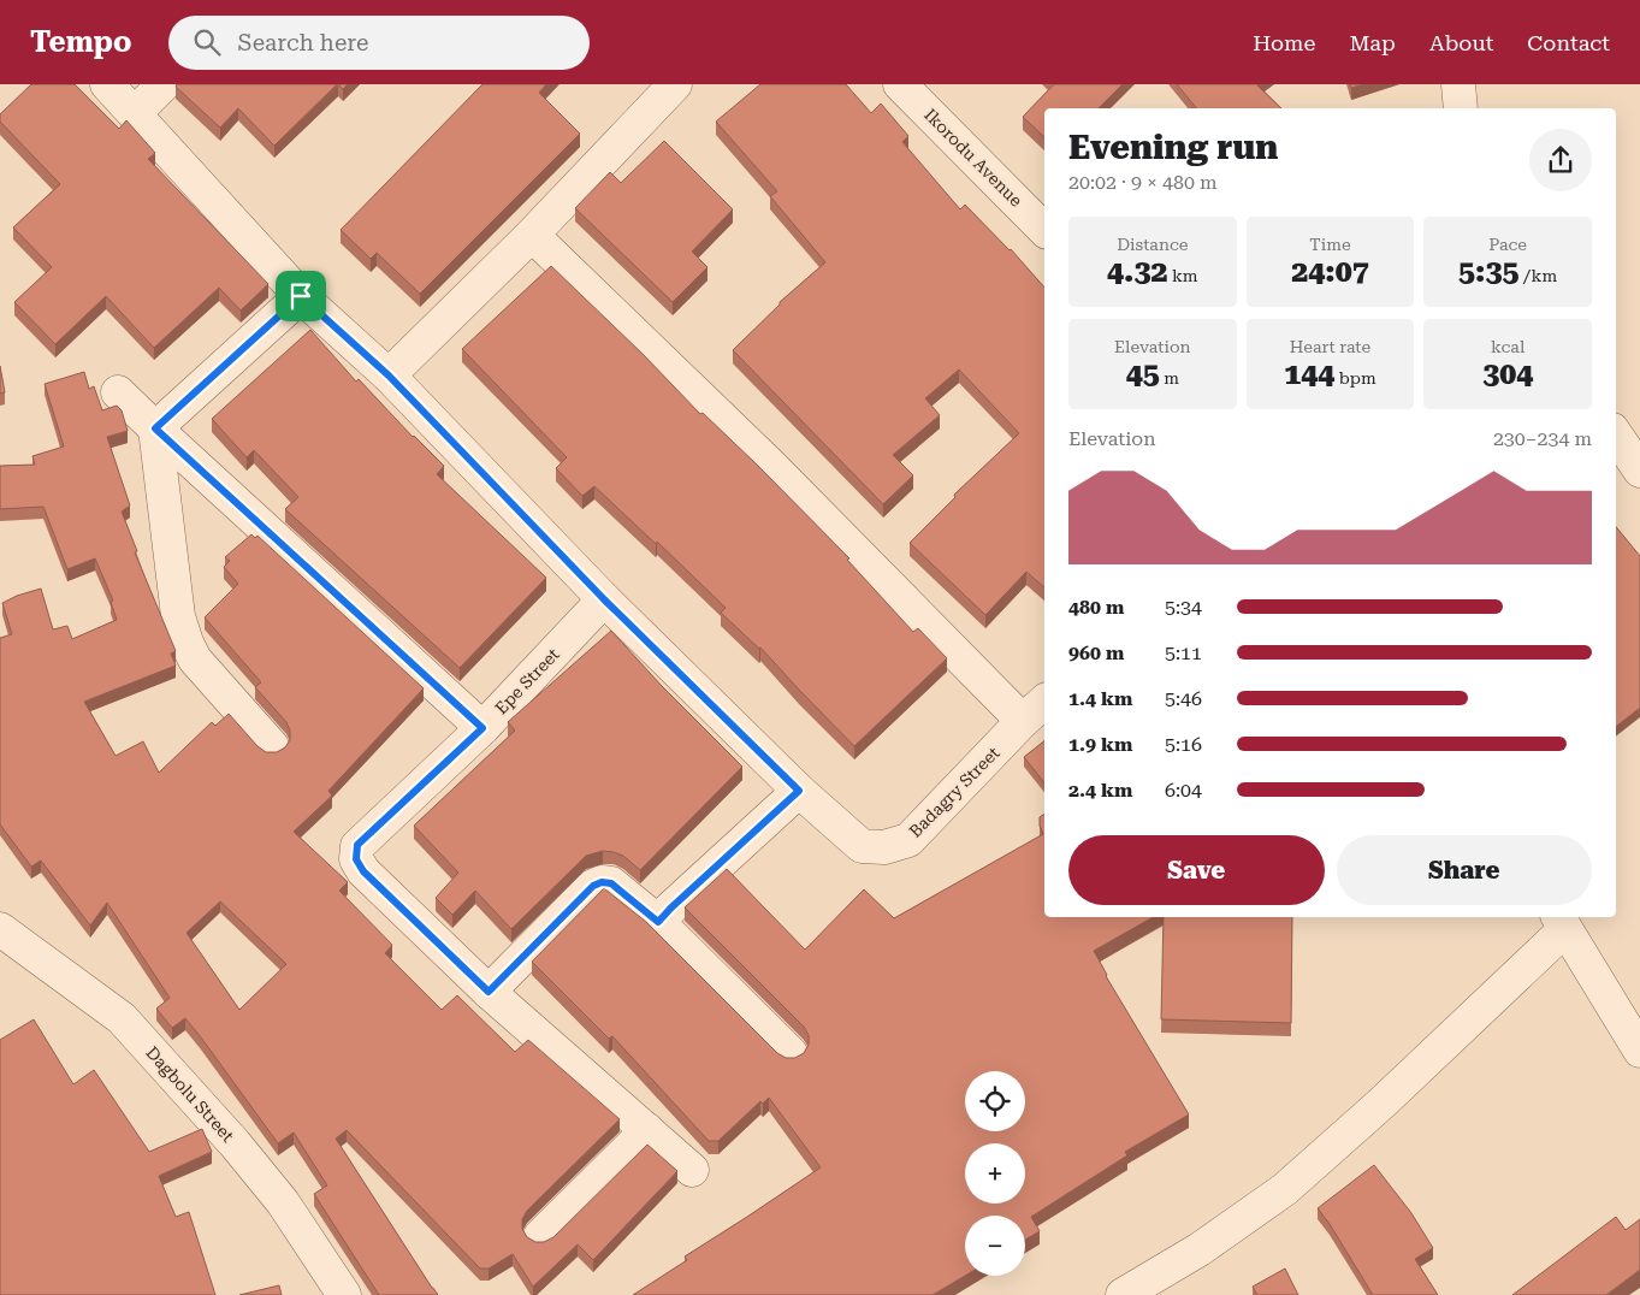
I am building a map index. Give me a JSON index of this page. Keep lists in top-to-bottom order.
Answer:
{
  "streets": {
    "street": [
      "Ikorodu Avenue",
      "Epe Street",
      "Badagry Street",
      "Dagbolu Street"
    ]
  },
  "crossings": [
    ["Epe Street", "Badagry Street"]
  ],
  "page": {
    "header": "Tempo",
    "search": "Search here",
    "nav": [
      "Home",
      "Map",
      "About",
      "Contact"
    ],
    "heading": ["Evening run", "20:02 · 9 × 480 m"],
    "stats": [
      ["Distance", "4.32 km"],
      ["Time", "24:07"],
      ["Pace", "5:35 /km"],
      ["Elevation", "45 m"],
      ["Heart rate", "144 bpm"],
      ["kcal", "304"]
    ],
    "chart": ["Elevation", "230–234 m"],
    "list": [
      {
        "name": "480 m",
        "note": "5:34"
      },
      {
        "name": "960 m",
        "note": "5:11"
      },
      {
        "name": "1.4 km",
        "note": "5:46"
      },
      {
        "name": "1.9 km",
        "note": "5:16"
      },
      {
        "name": "2.4 km",
        "note": "6:04"
      }
    ],
    "buttons": ["Save", "Share"],
    "map_buttons": ["+", "−"]
  }
}
